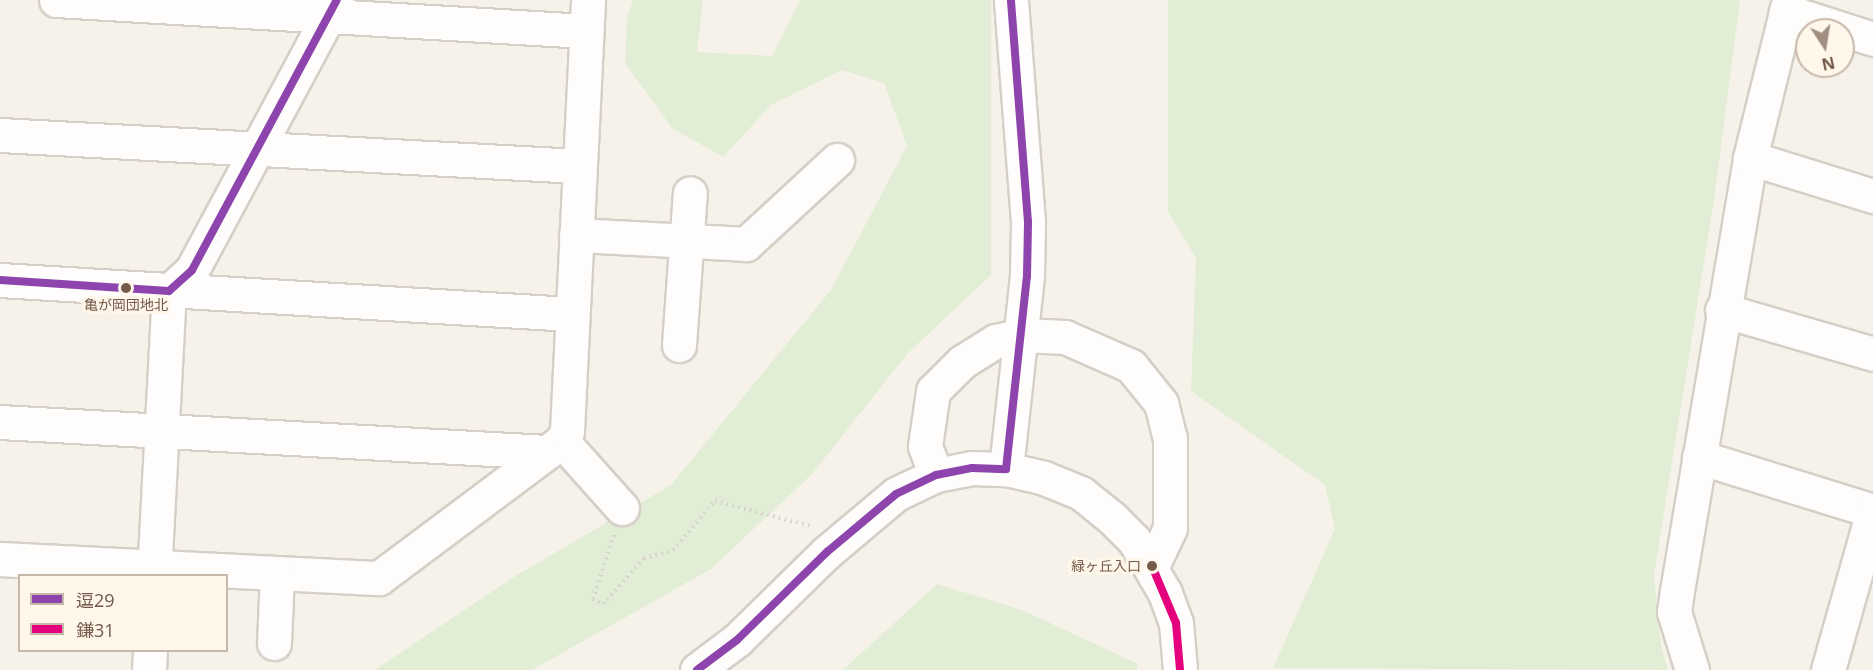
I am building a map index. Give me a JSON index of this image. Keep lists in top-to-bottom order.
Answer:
{
  "places": ["亀が岡団地北", "緑ヶ丘入口"],
  "lines": ["transit line 逗29", "transit line 鎌31"],
  "legend": ["逗29", "鎌31"],
  "north": "bottom"
}
